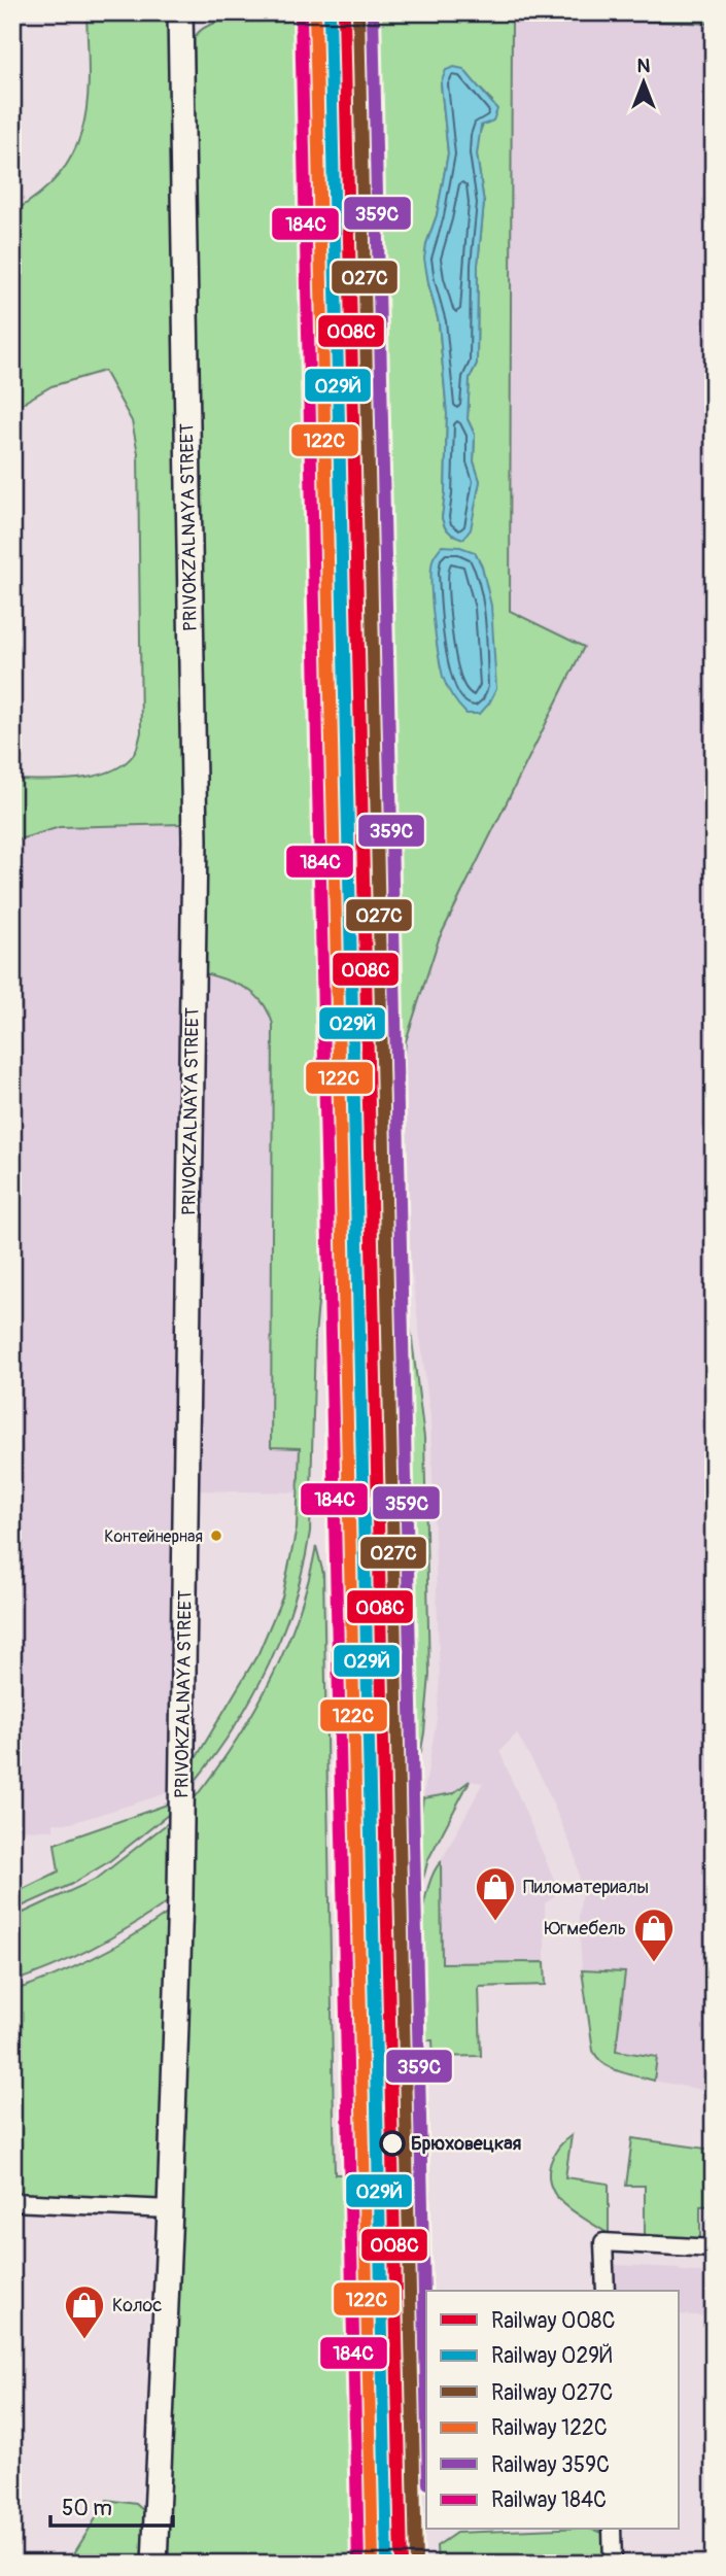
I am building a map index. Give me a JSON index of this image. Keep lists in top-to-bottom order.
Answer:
{
  "streets": {
    "main road": ["PRIVOKZALNAYA STREET"]
  },
  "places": {
    "other": ["Контейнерная", "Брюховецкая"],
    "shop": ["Пиломатериалы", "Югмебель", "Колос"]
  },
  "lines": [
    "rail line 008С",
    "rail line 029Й",
    "rail line 027С",
    "rail line 359С",
    "rail line 122С",
    "rail line 184С"
  ],
  "legend": [
    "Railway 008С",
    "Railway 029Й",
    "Railway 027С",
    "Railway 122С",
    "Railway 359С",
    "Railway 184С"
  ],
  "scale_bar": "50 m",
  "north": "top"
}
